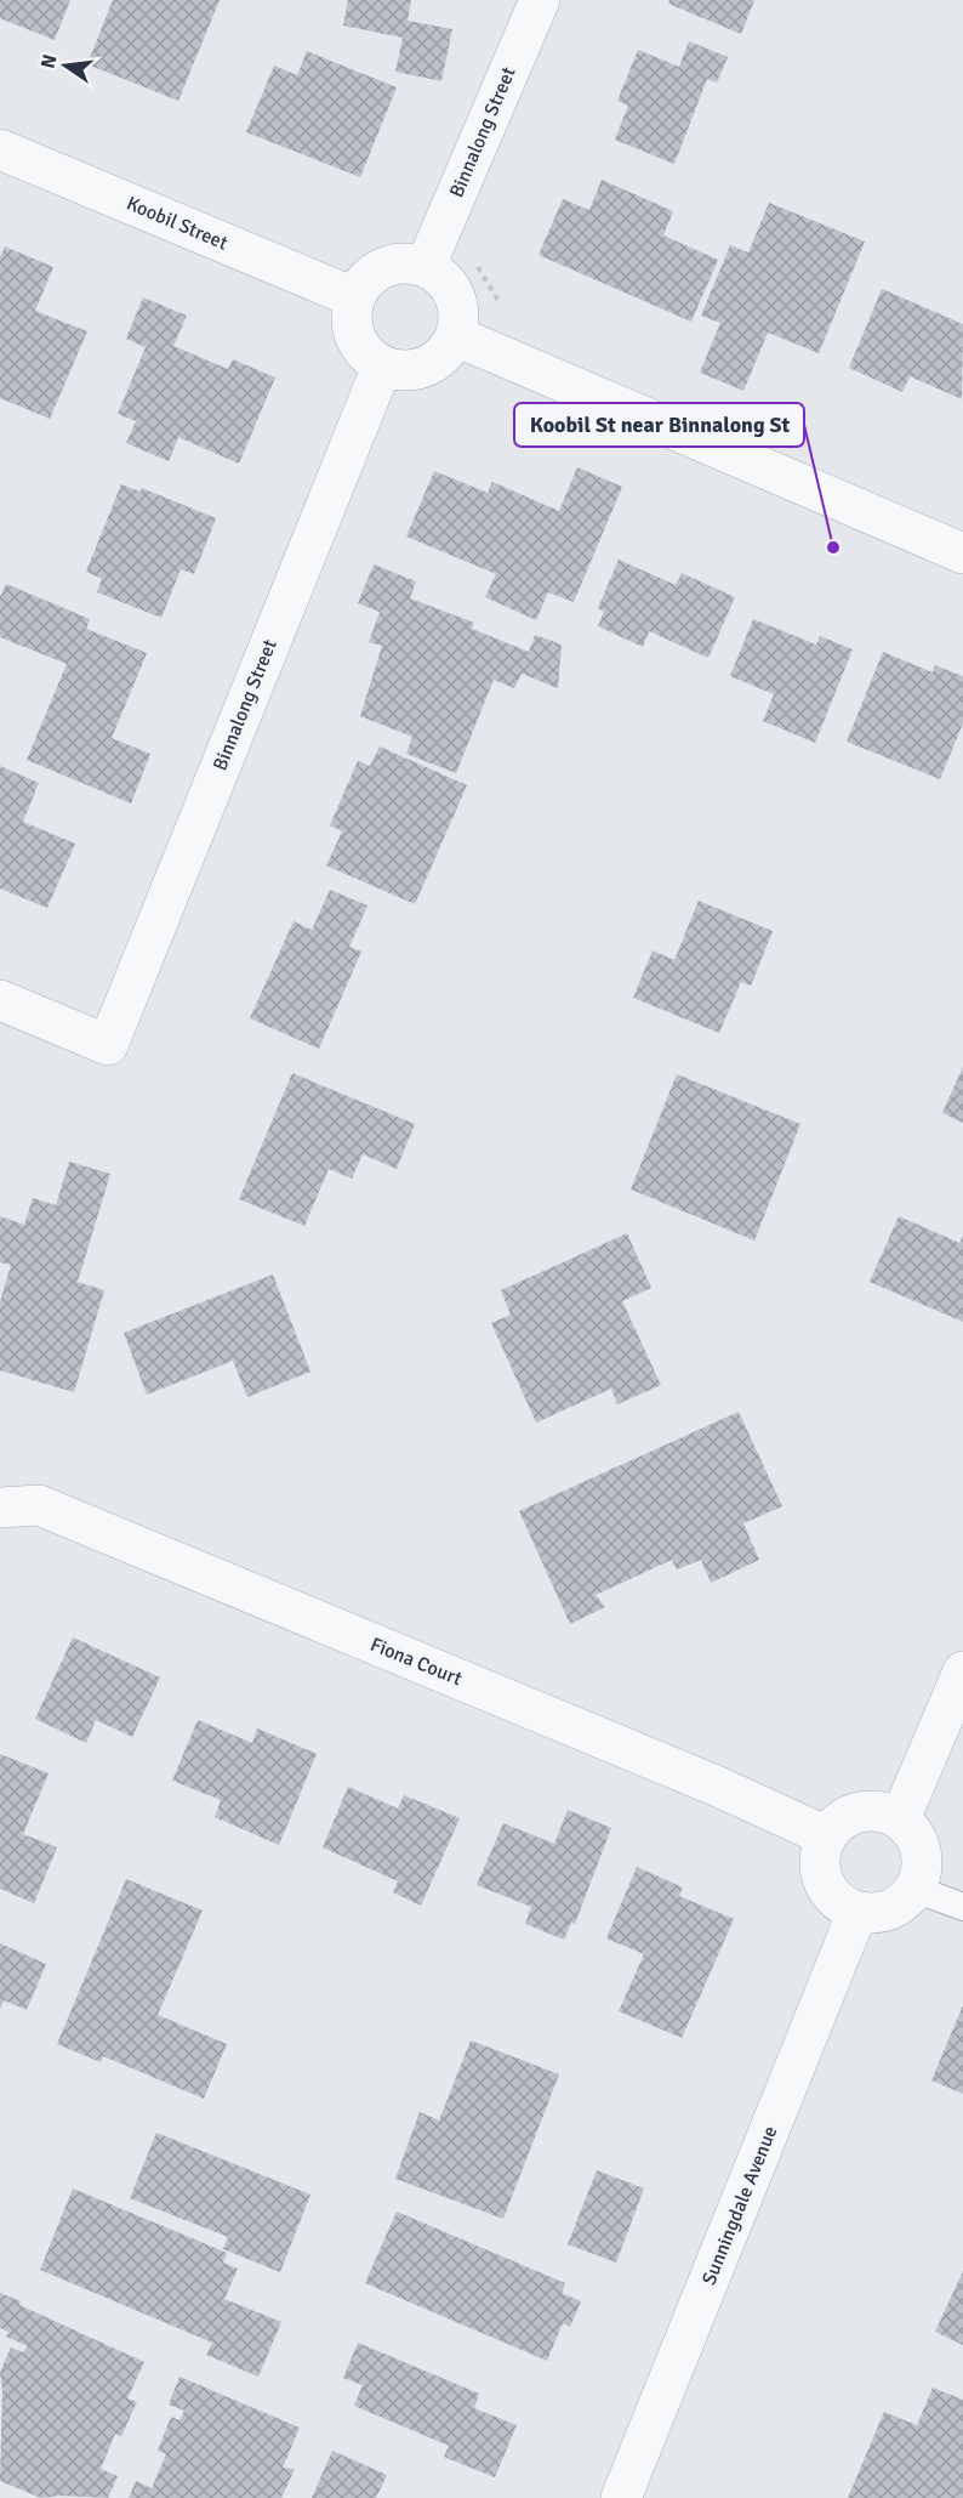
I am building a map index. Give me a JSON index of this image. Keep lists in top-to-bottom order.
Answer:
{
  "streets": {
    "street": [
      "Binnalong Street",
      "Koobil Street",
      "Fiona Court",
      "Sunningdale Avenue"
    ]
  },
  "crossings": [
    ["Binnalong Street", "Koobil Street"],
    ["Fiona Court", "Sunningdale Avenue"]
  ],
  "places": ["Koobil St near Binnalong St"],
  "north": "left"
}
